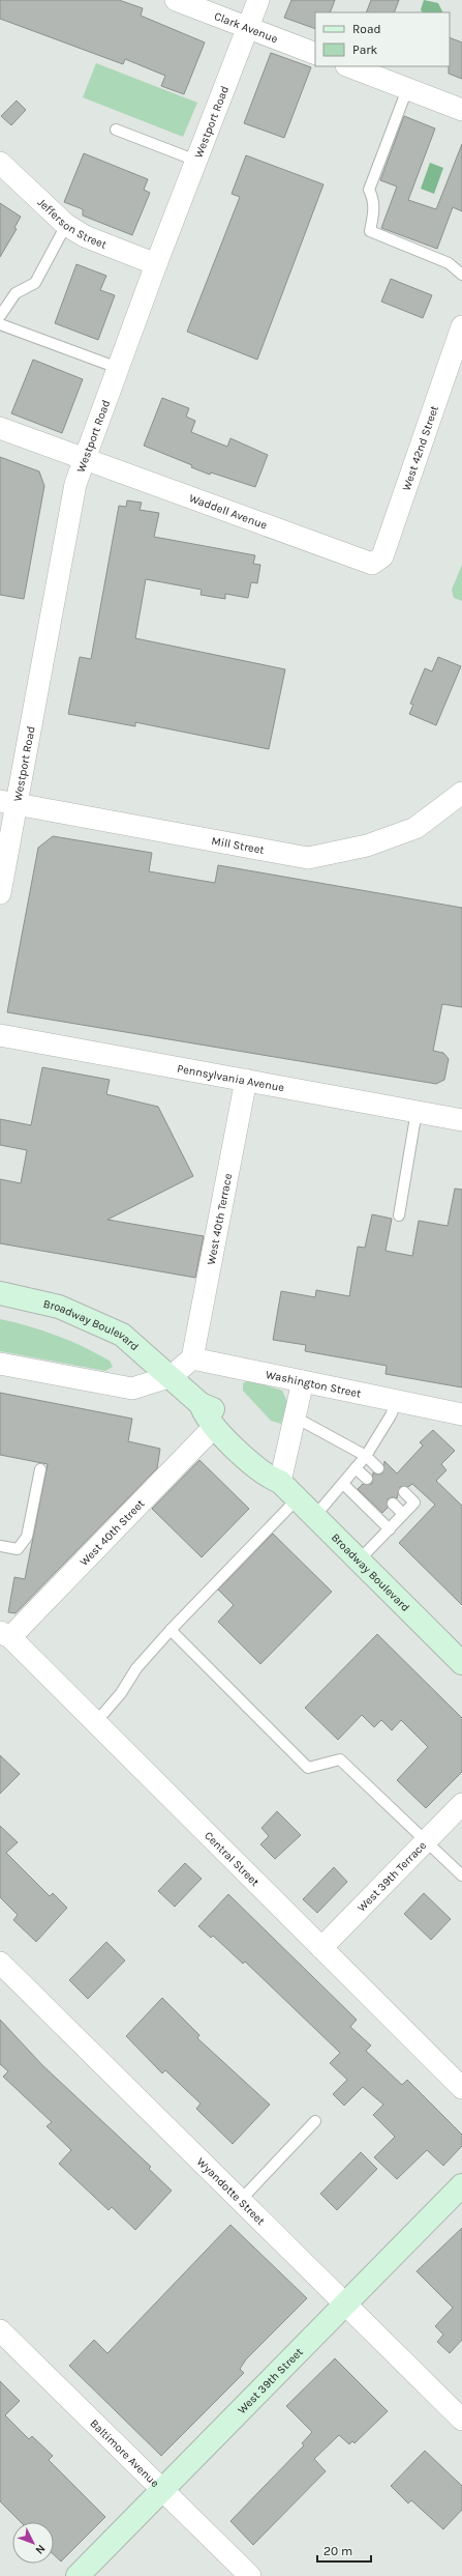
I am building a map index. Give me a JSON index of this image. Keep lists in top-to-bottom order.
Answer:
{
  "streets": {
    "main road": ["Broadway Boulevard", "West 39th Street"],
    "street": [
      "Clark Avenue",
      "Westport Road",
      "Jefferson Street",
      "West 42nd Street",
      "Waddell Avenue",
      "Mill Street",
      "Pennsylvania Avenue",
      "West 40th Terrace",
      "Washington Street",
      "West 40th Street",
      "Central Street",
      "West 39th Terrace",
      "Wyandotte Street",
      "Baltimore Avenue"
    ]
  },
  "crossings": [
    ["Clark Avenue", "Westport Road"],
    ["Westport Road", "Jefferson Street"],
    ["Westport Road", "Waddell Avenue"],
    ["Westport Road", "Mill Street"],
    ["West 42nd Street", "Waddell Avenue"],
    ["Pennsylvania Avenue", "West 40th Terrace"],
    ["West 40th Terrace", "Washington Street"],
    ["Broadway Boulevard", "West 40th Street"],
    ["West 40th Street", "Central Street"],
    ["Central Street", "West 39th Terrace"],
    ["Wyandotte Street", "West 39th Street"],
    ["West 39th Street", "Baltimore Avenue"]
  ],
  "legend": ["Road", "Park"],
  "scale_bar": "20 m",
  "north": "bottom right"
}
